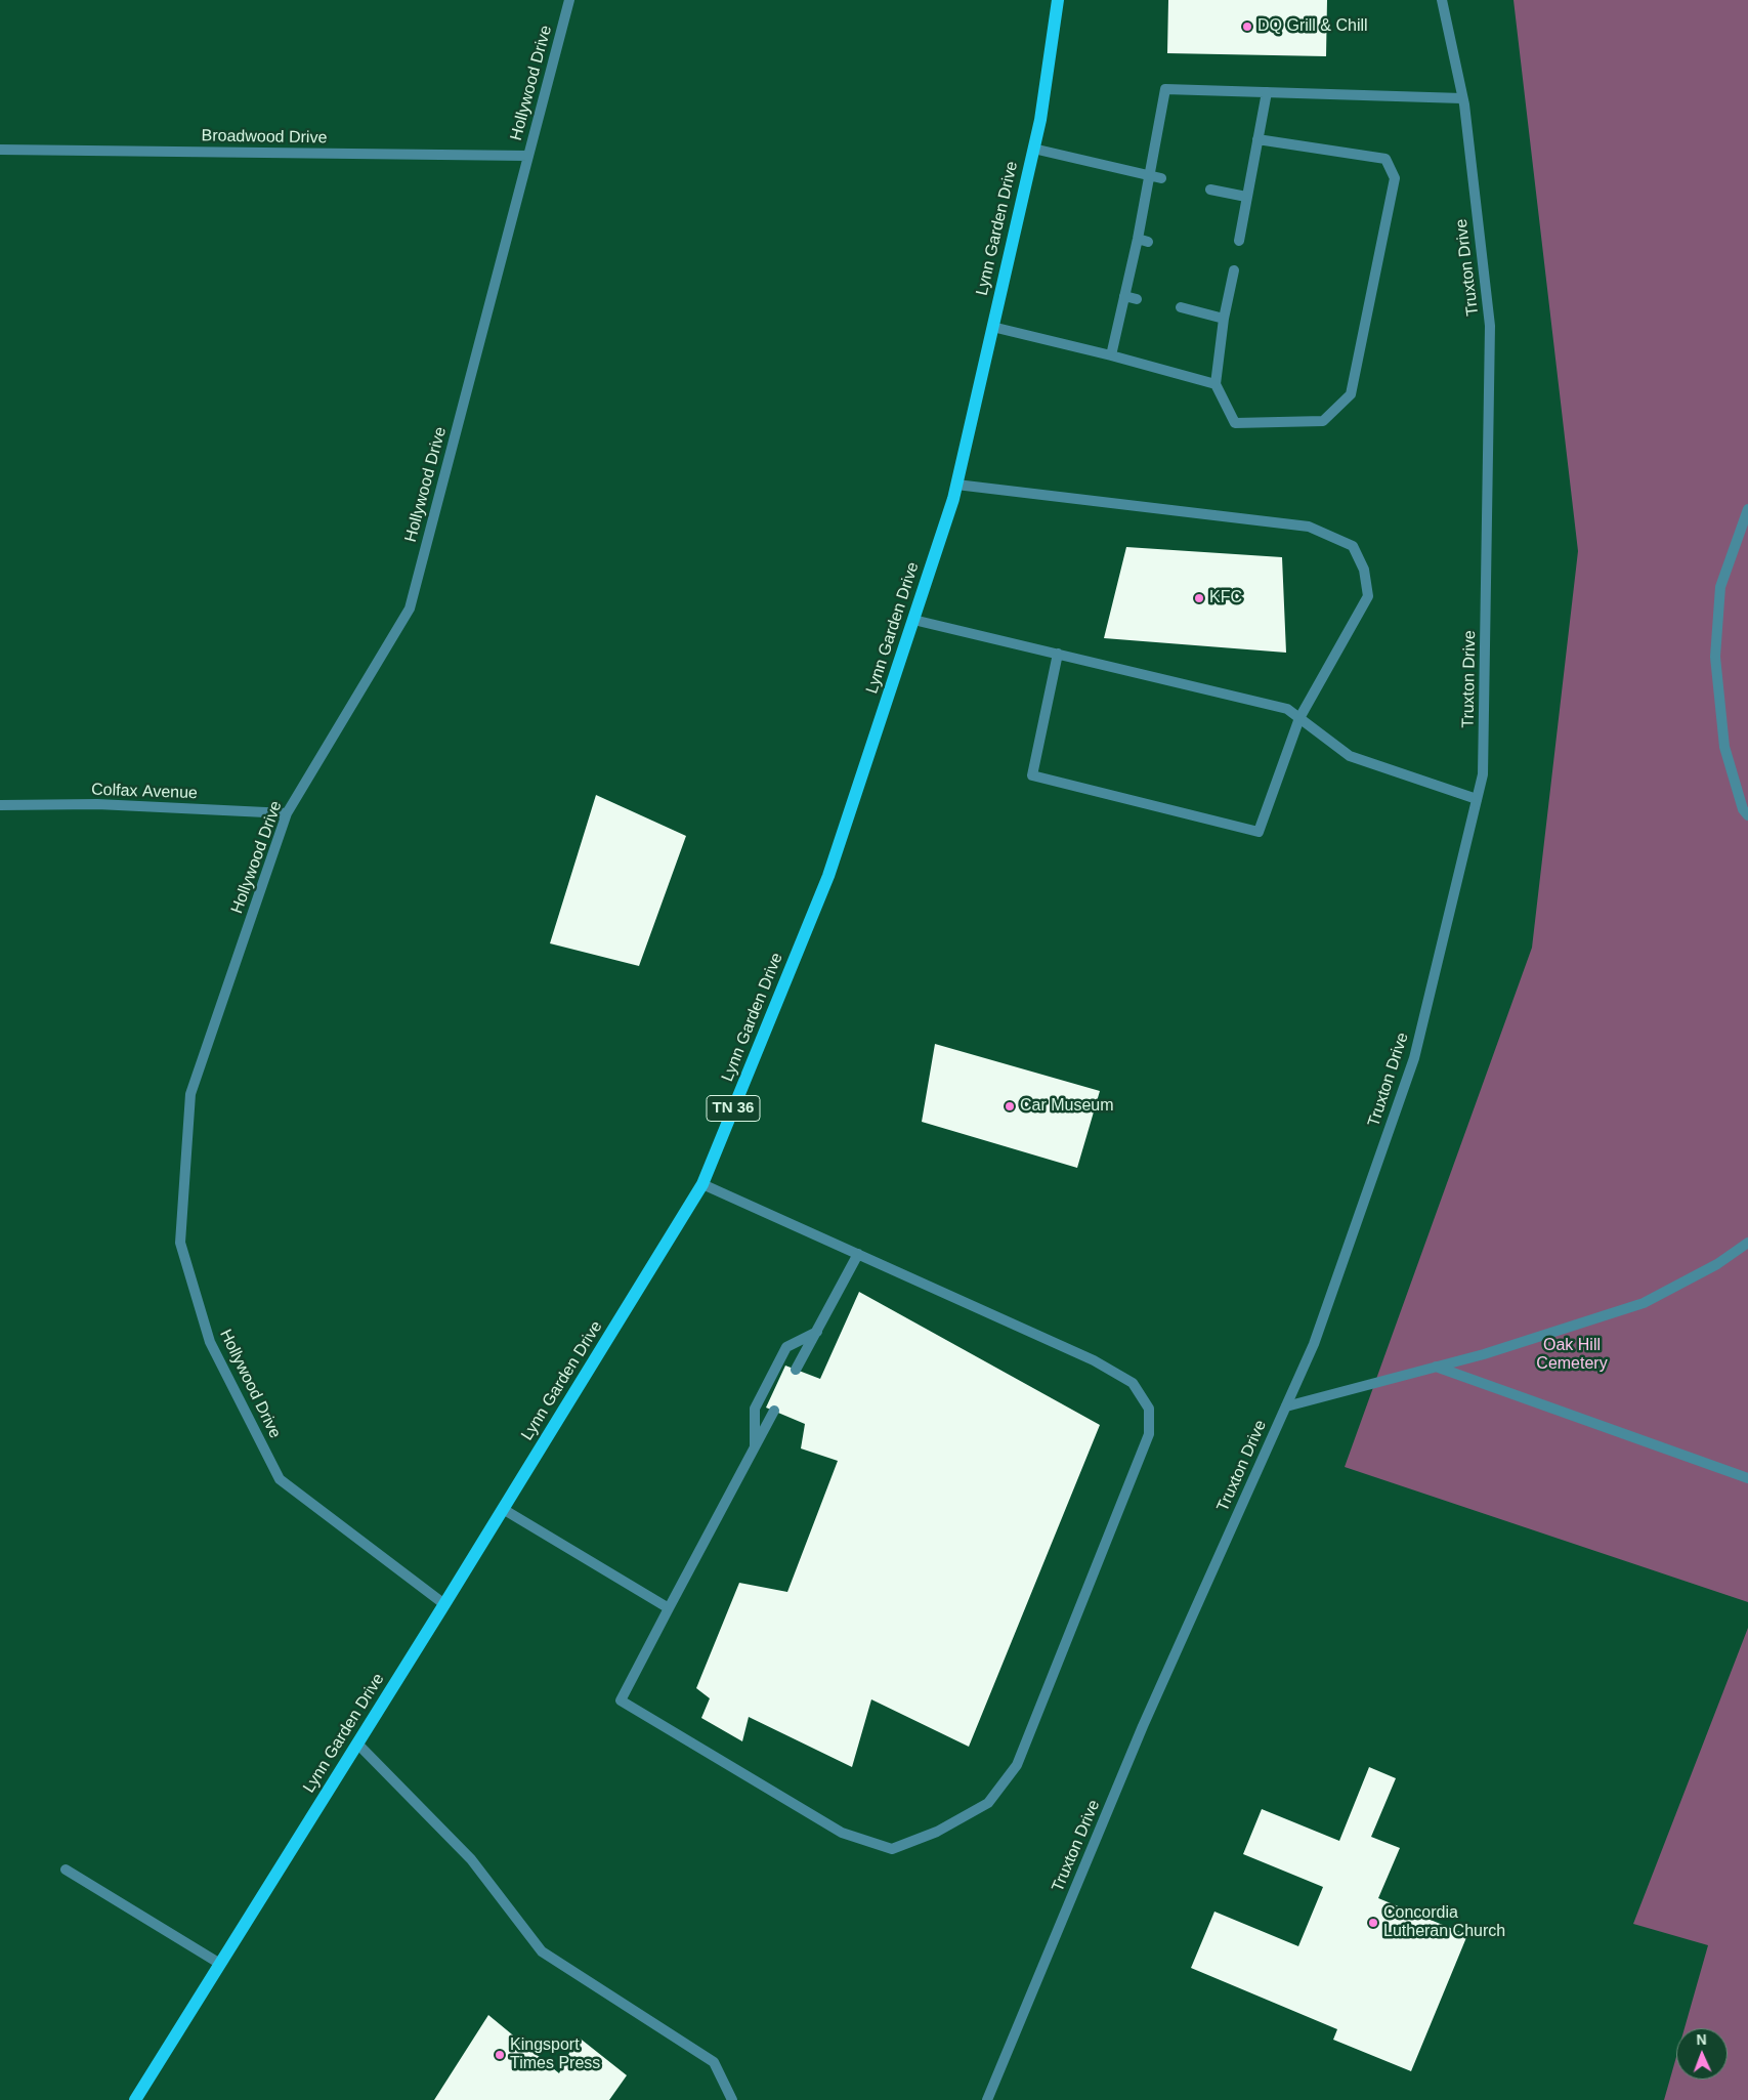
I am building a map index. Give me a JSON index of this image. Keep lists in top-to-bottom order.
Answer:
{
  "streets": {
    "main road": ["Lynn Garden Drive", "TN 36"],
    "street": [
      "Hollywood Drive",
      "Broadwood Drive",
      "Truxton Drive",
      "Colfax Avenue"
    ]
  },
  "crossings": [
    ["Hollywood Drive", "Broadwood Drive"],
    ["Hollywood Drive", "Lynn Garden Drive"],
    ["Hollywood Drive", "Colfax Avenue"]
  ],
  "parks": ["Oak Hill Cemetery"],
  "places": [
    "DQ Grill & Chill",
    "KFC",
    "Car Museum",
    "Concordia Lutheran Church",
    "Kingsport Times Press"
  ],
  "north": "top"
}
